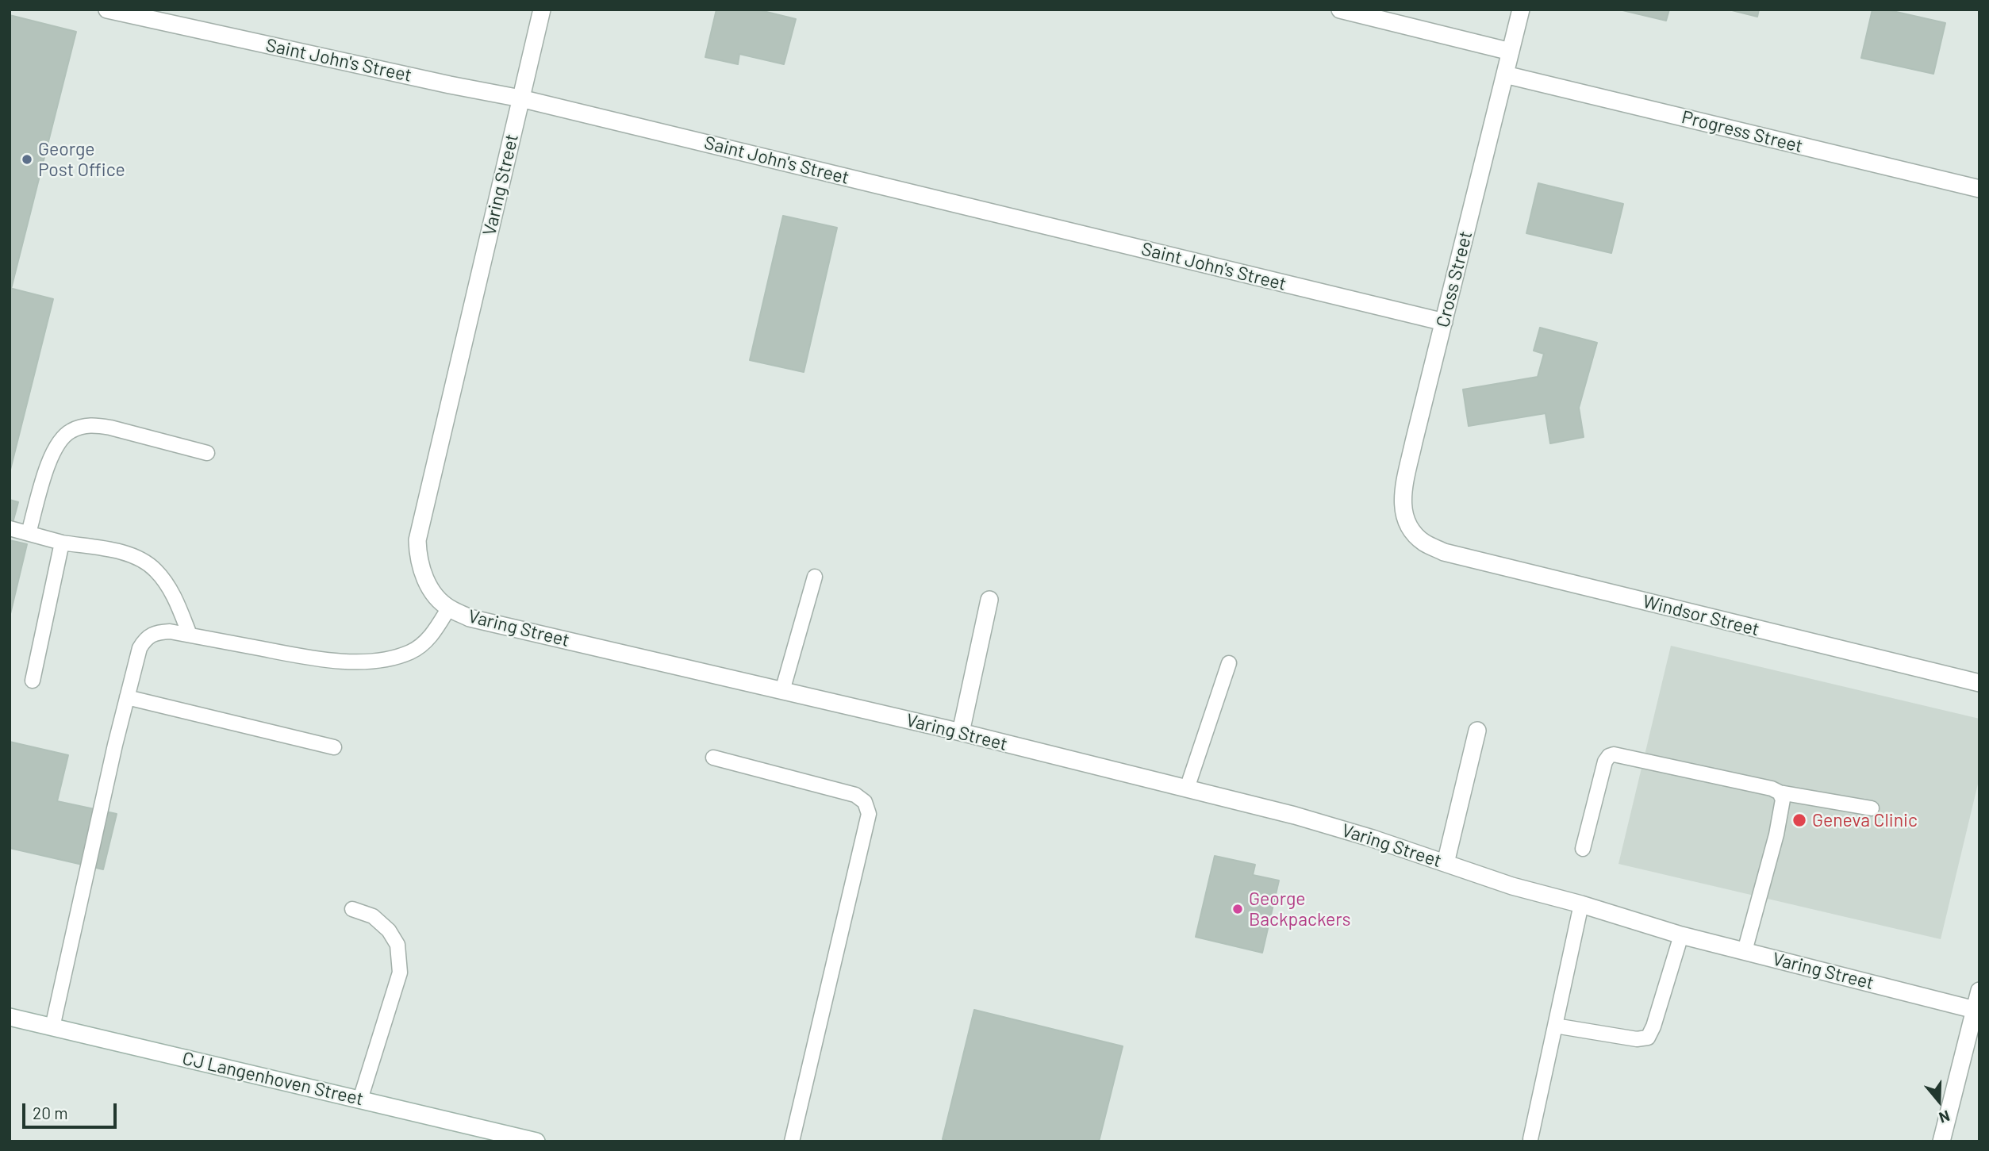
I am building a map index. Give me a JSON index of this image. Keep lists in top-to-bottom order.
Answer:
{
  "streets": {
    "street": [
      "Saint John's Street",
      "Progress Street",
      "Varing Street",
      "Cross Street",
      "Windsor Street",
      "CJ Langenhoven Street"
    ]
  },
  "crossings": [
    ["Saint John's Street", "Varing Street"],
    ["Saint John's Street", "Cross Street"],
    ["Progress Street", "Cross Street"],
    ["Cross Street", "Windsor Street"]
  ],
  "places": ["George Post Office", "Geneva Clinic", "George Backpackers"],
  "scale_bar": "20 m",
  "north": "bottom"
}
